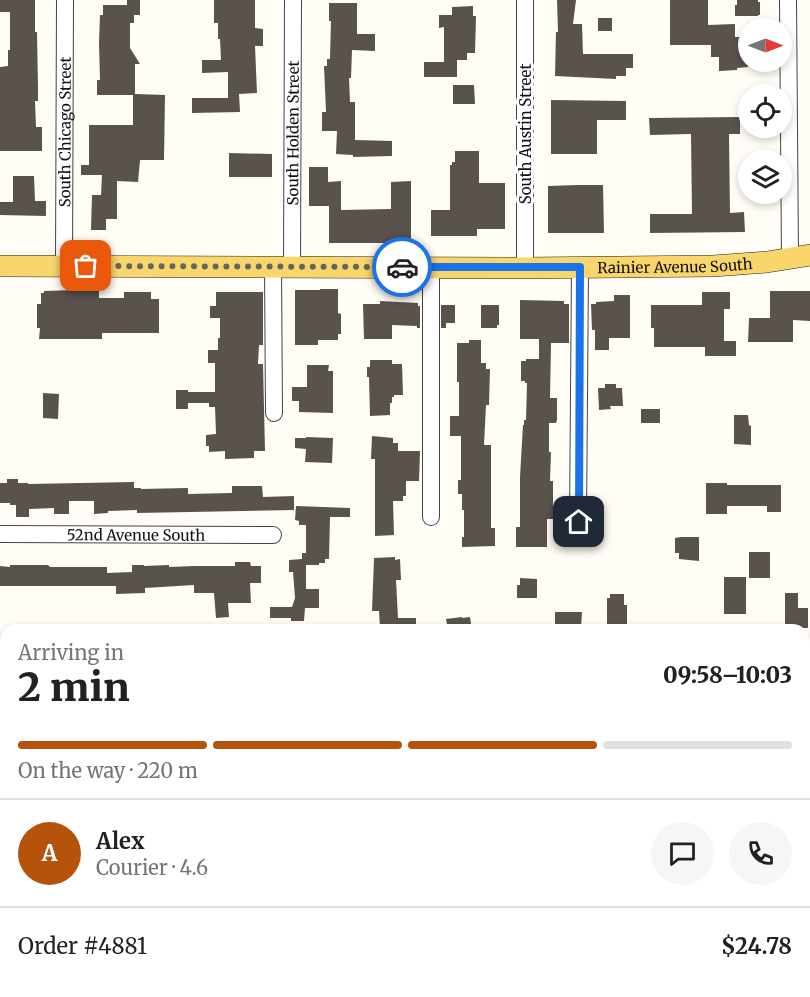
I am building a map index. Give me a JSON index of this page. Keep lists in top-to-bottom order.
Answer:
{
  "streets": {
    "main road": ["Rainier Avenue South"],
    "street": [
      "South Chicago Street",
      "South Holden Street",
      "South Austin Street",
      "52nd Avenue South"
    ]
  },
  "crossings": [
    ["South Chicago Street", "Rainier Avenue South"],
    ["South Holden Street", "Rainier Avenue South"],
    ["South Austin Street", "Rainier Avenue South"]
  ],
  "north": "right",
  "page": {
    "heading": ["2 min", "Arriving in", "09:58–10:03"],
    "panel": [
      "Alex",
      "Courier · 4.6",
      "Order #4881",
      "$24.78"
    ],
    "bar": "On the way · 220 m",
    "round": "A"
  }
}
